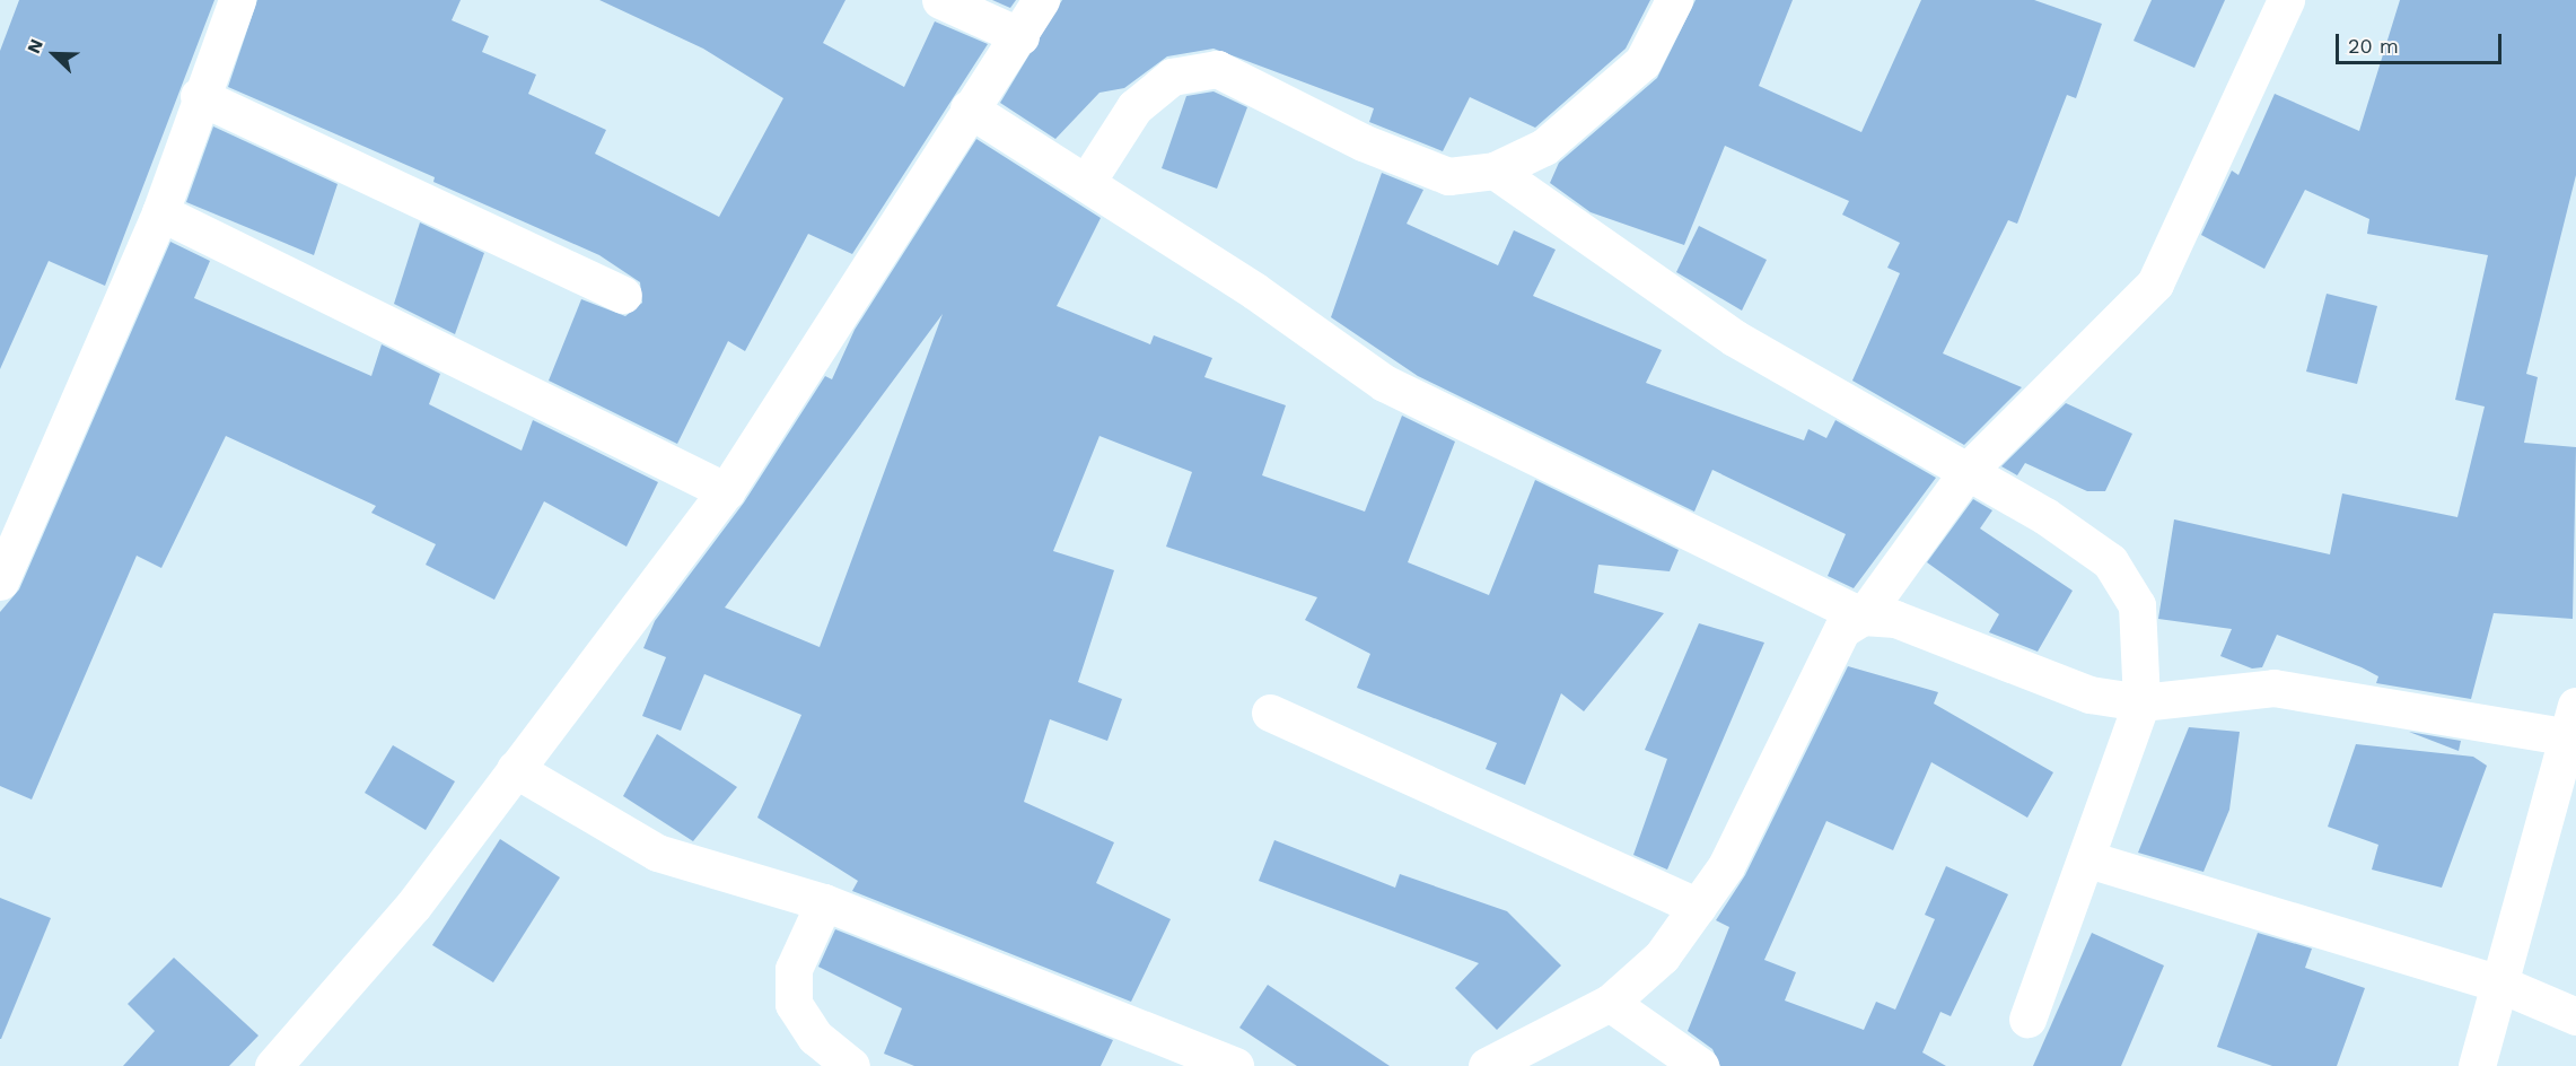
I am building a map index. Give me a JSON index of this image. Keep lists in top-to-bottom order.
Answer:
{
  "scale_bar": "20 m",
  "north": "top left"
}
